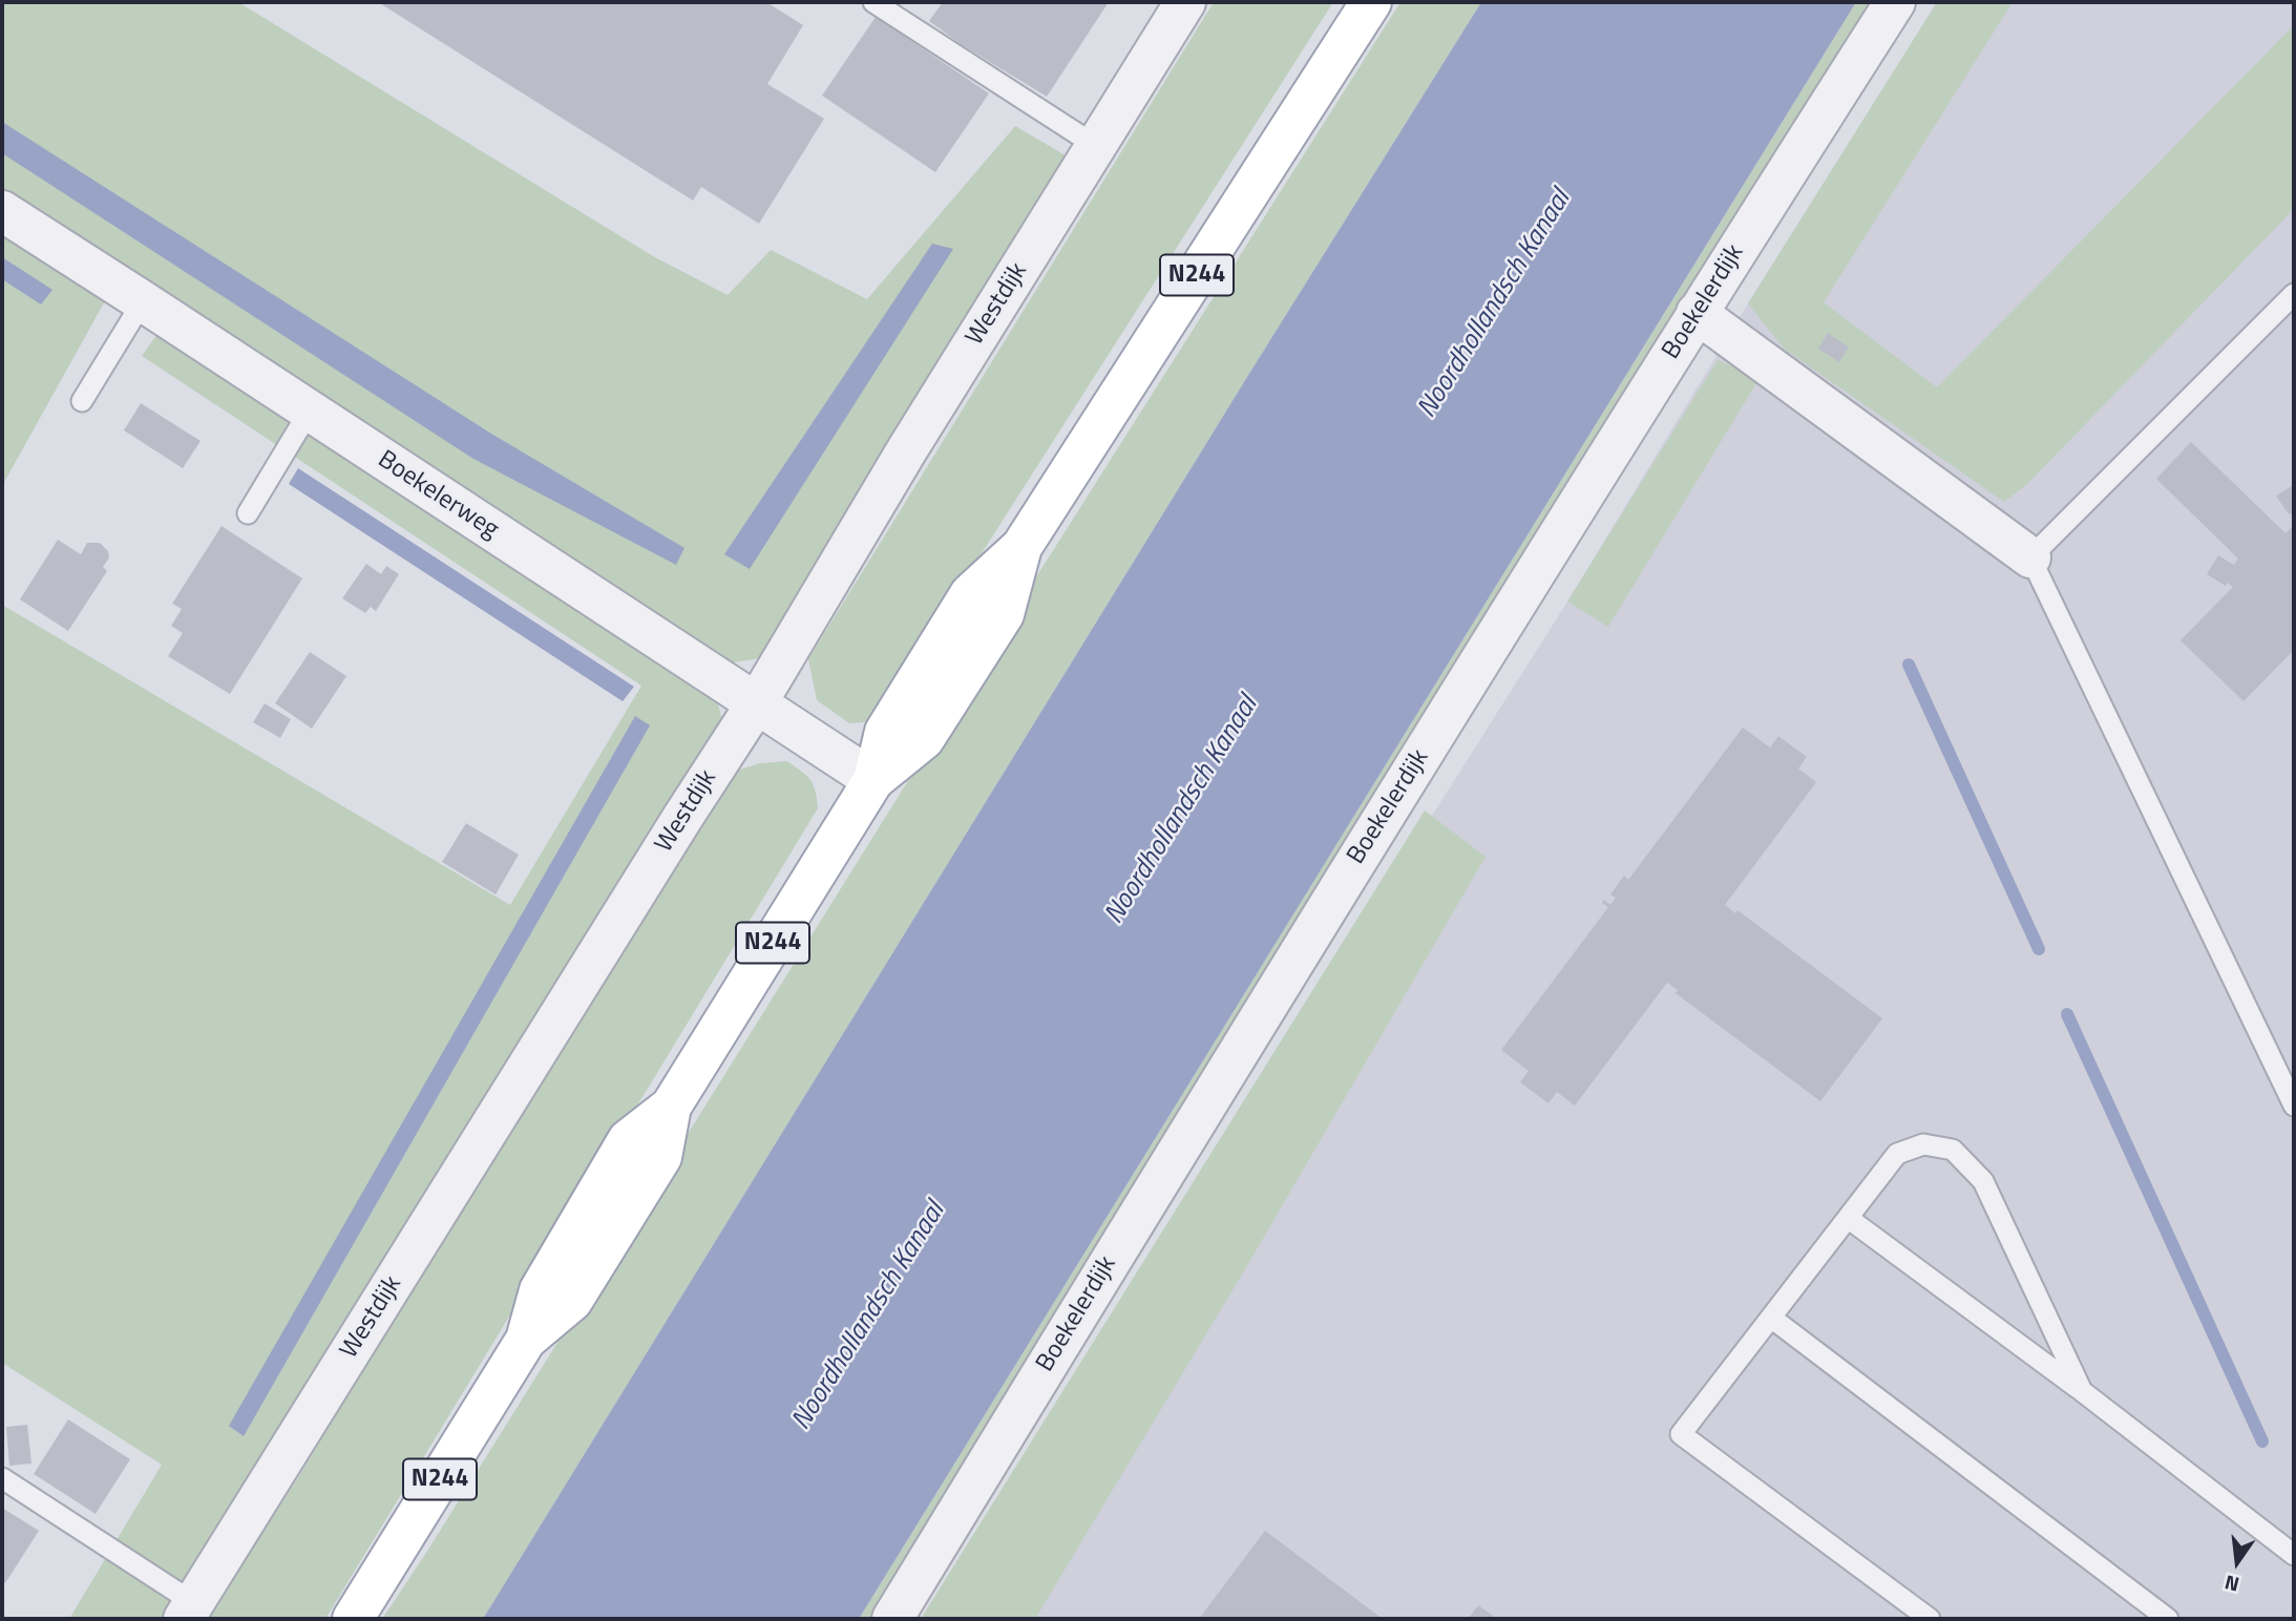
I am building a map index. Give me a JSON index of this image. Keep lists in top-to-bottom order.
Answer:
{
  "streets": {
    "main road": ["N244"],
    "street": ["Boekelerdijk", "Westdijk", "Boekelerweg"]
  },
  "crossings": [
    ["N244", "Boekelerweg"],
    ["Westdijk", "Boekelerweg"]
  ],
  "water": ["Noordhollandsch Kanaal"],
  "north": "bottom"
}
